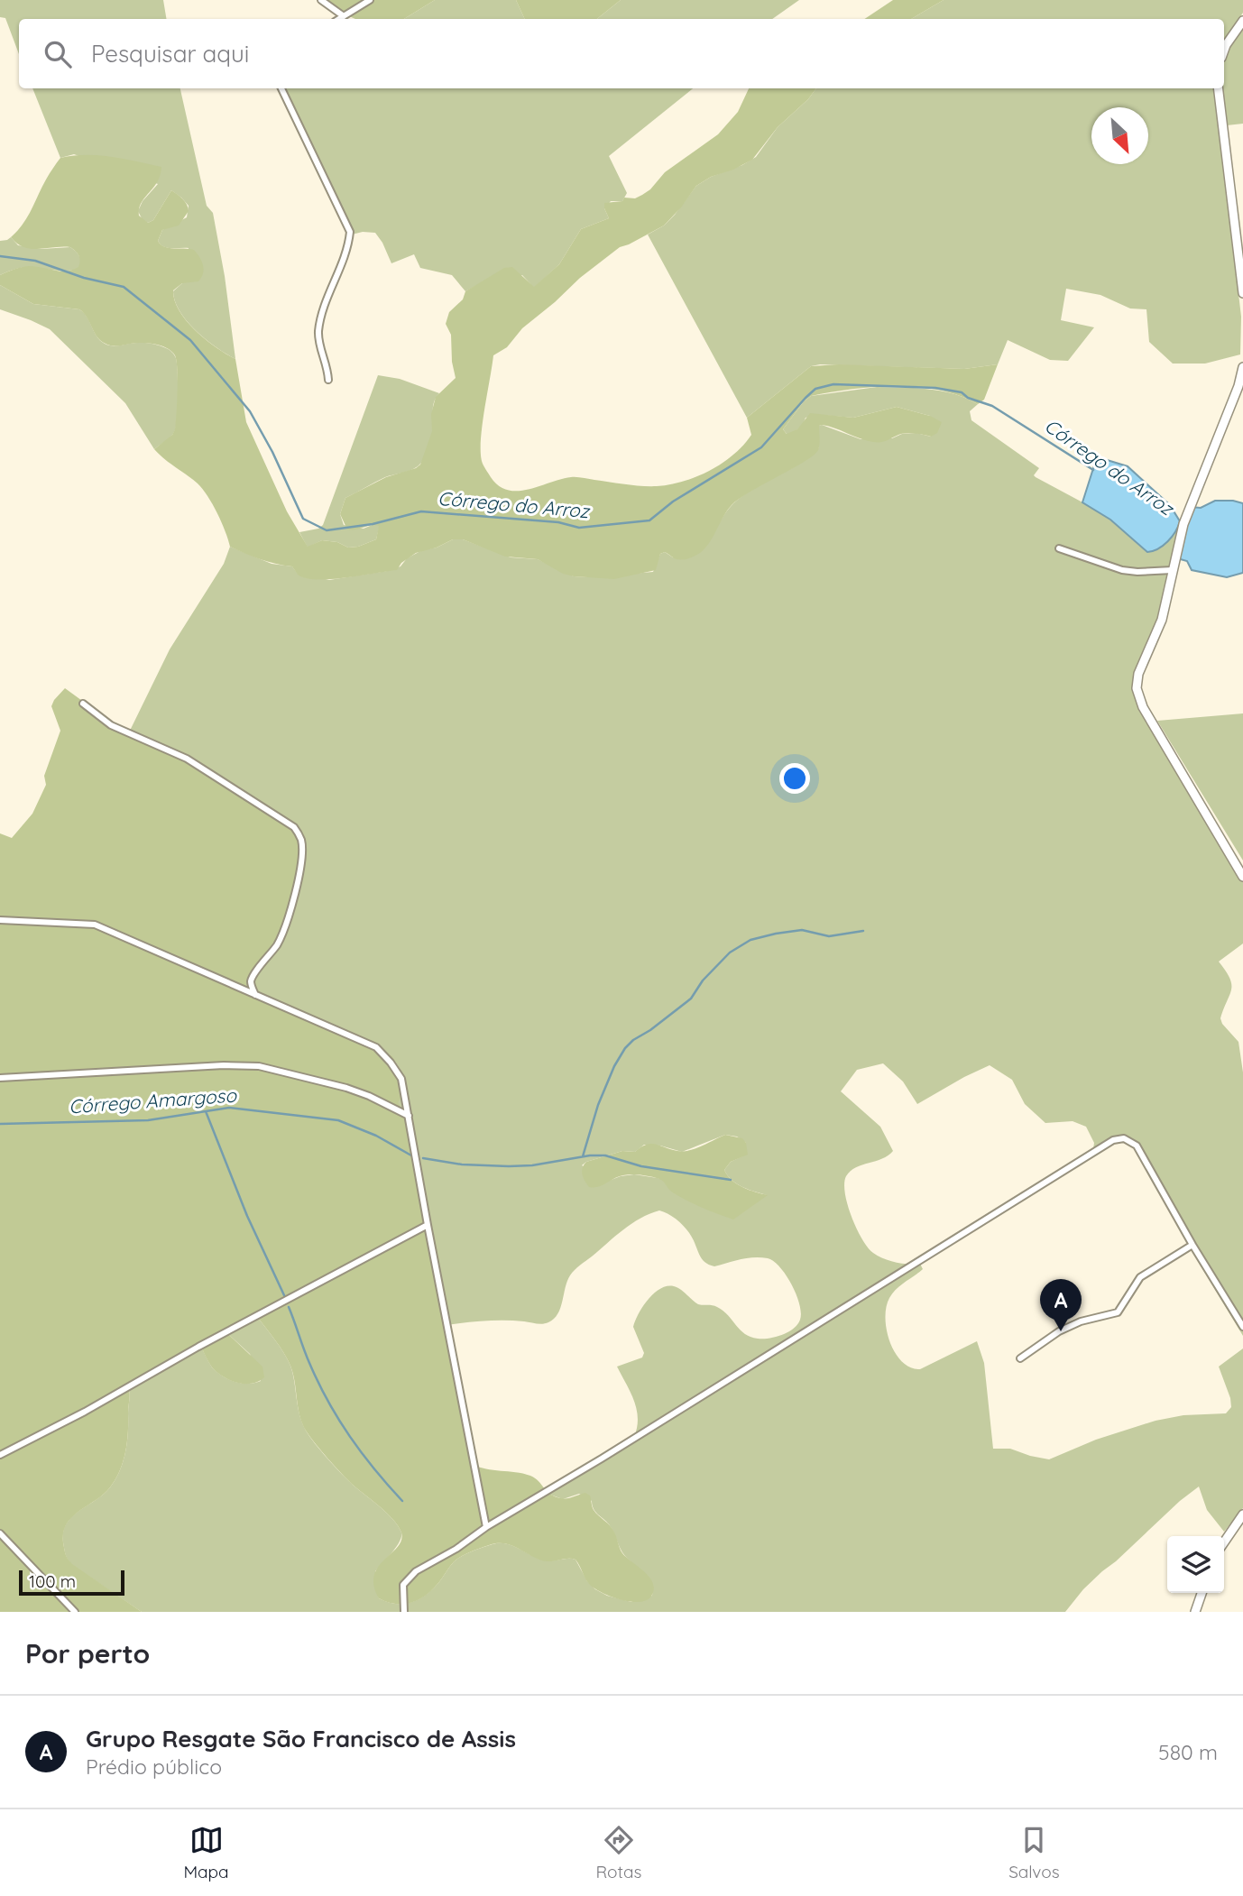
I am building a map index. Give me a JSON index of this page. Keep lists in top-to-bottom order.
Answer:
{
  "water": ["Córrego do Arroz", "Córrego Amargoso"],
  "scale_bar": "100 m",
  "north": "bottom right",
  "page": {
    "search": "Pesquisar aqui",
    "pins": "A",
    "scale": "100 m",
    "heading": "Por perto",
    "list": [
      {
        "mark": "A",
        "name": "Grupo Resgate São Francisco de Assis",
        "note": "Prédio público",
        "value": "580 m"
      }
    ],
    "nav": ["Mapa", "Rotas", "Salvos"]
  }
}
